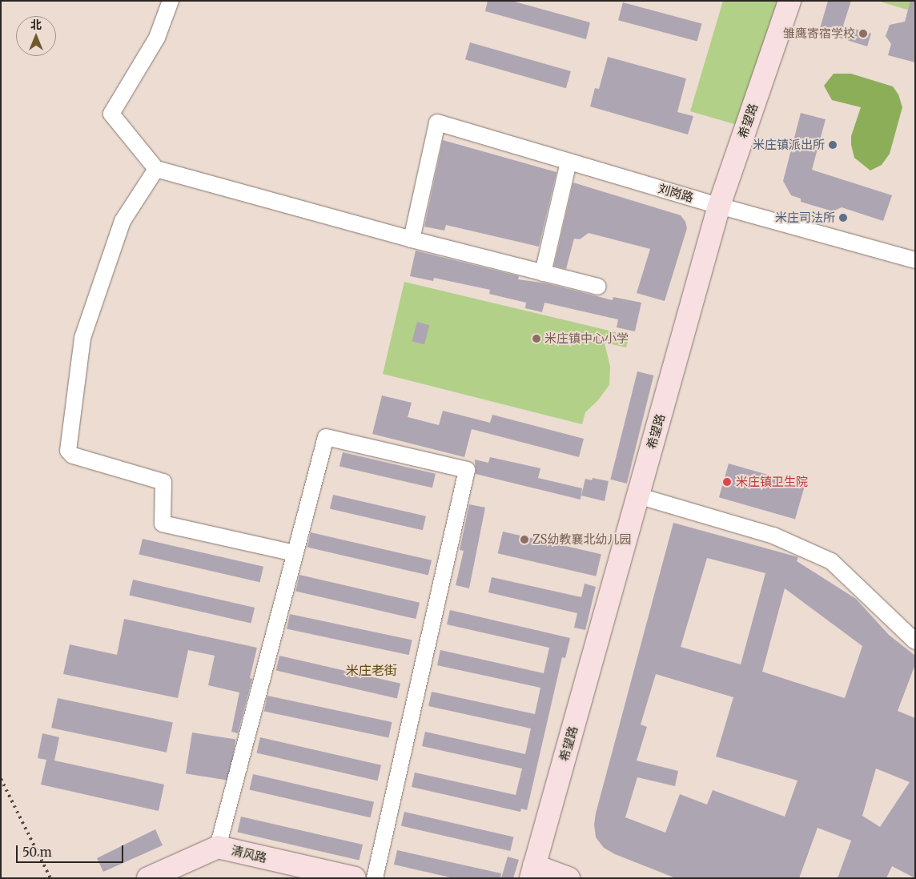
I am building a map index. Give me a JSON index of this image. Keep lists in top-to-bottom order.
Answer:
{
  "streets": {
    "street": ["希望路", "刘岗路", "清风路"]
  },
  "crossings": [
    ["希望路", "刘岗路"]
  ],
  "districts": ["米庄老街"],
  "places": [
    "雏鹰寄宿学校",
    "米庄镇派出所",
    "米庄司法所",
    "米庄镇中心小学",
    "米庄镇卫生院",
    "ZS幼教襄北幼儿园"
  ],
  "scale_bar": "50 m",
  "north": "top"
}
